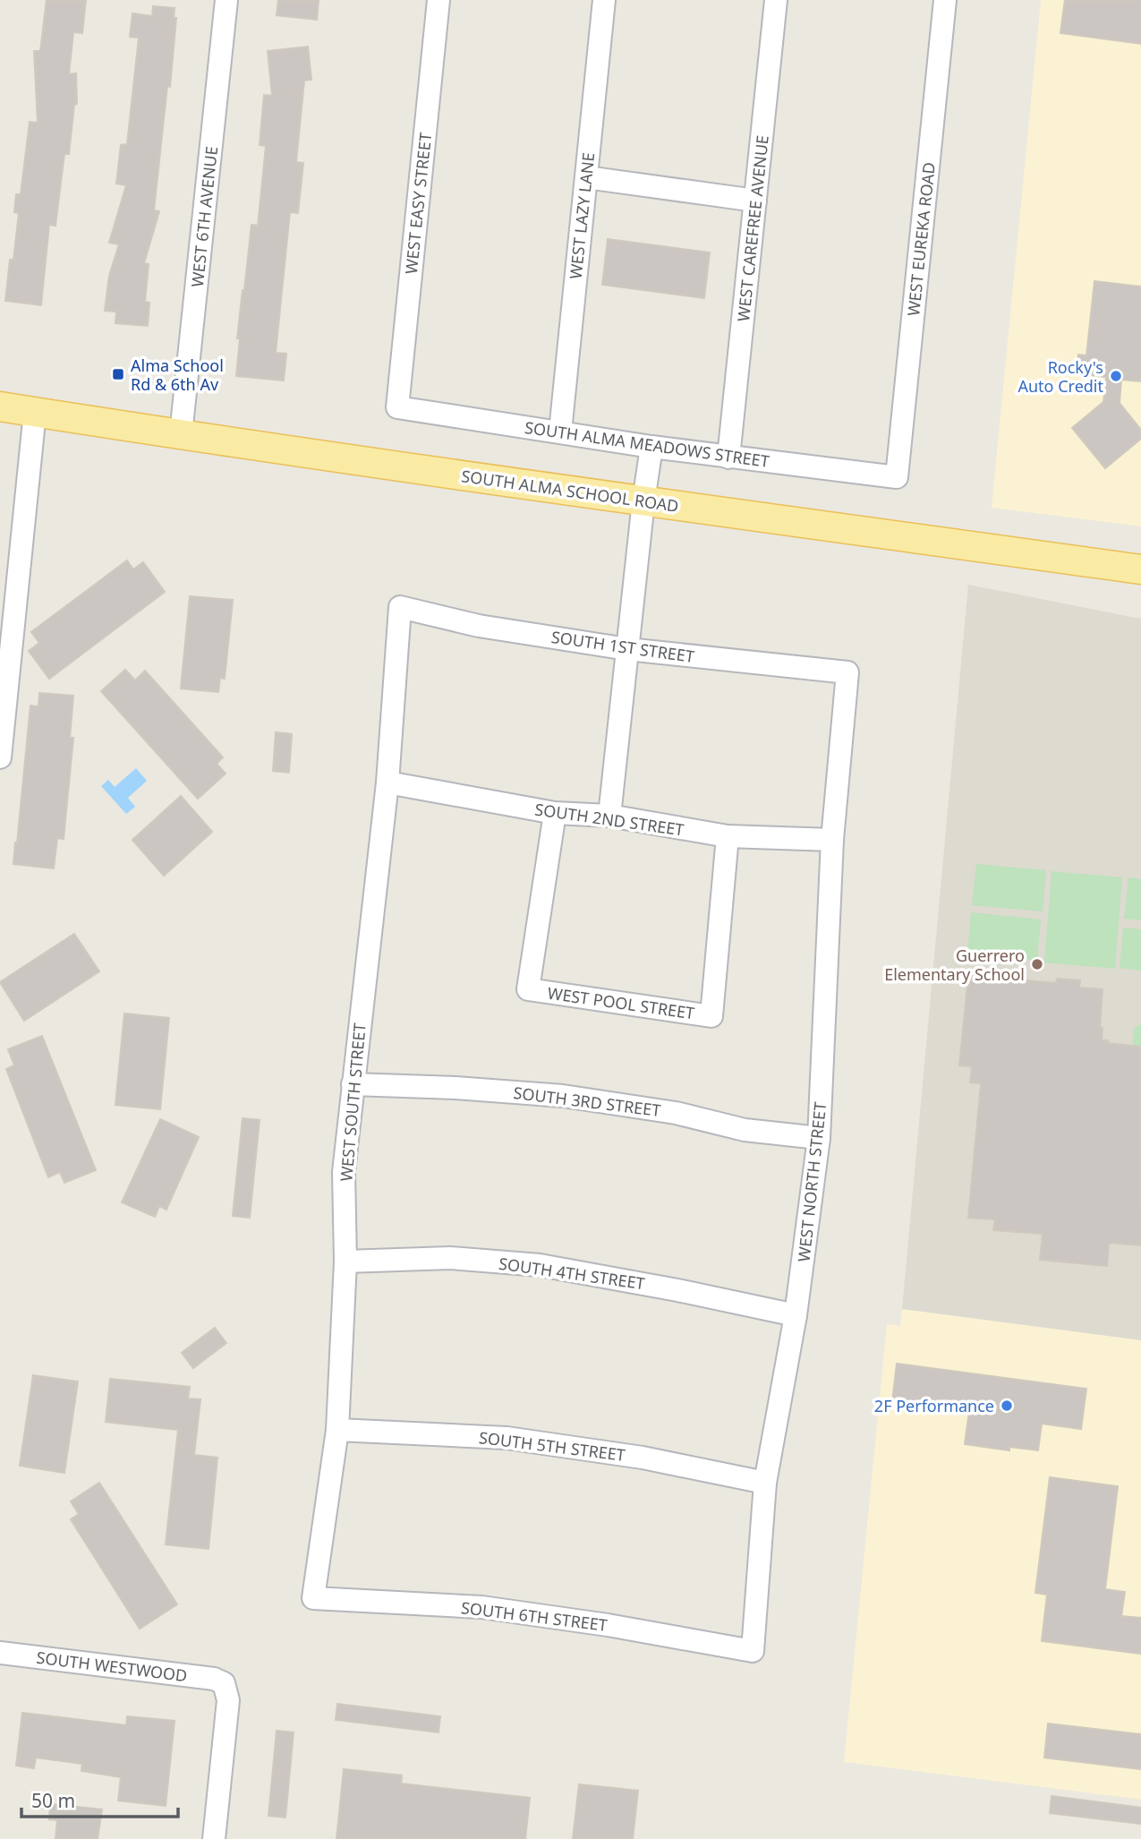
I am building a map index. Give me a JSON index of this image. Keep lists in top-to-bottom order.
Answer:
{
  "streets": {
    "main road": ["SOUTH ALMA SCHOOL ROAD"],
    "street": [
      "WEST EASY STREET",
      "WEST LAZY LANE",
      "WEST 6TH AVENUE",
      "WEST CAREFREE AVENUE",
      "WEST EUREKA ROAD",
      "SOUTH ALMA MEADOWS STREET",
      "SOUTH 1ST STREET",
      "SOUTH 2ND STREET",
      "WEST POOL STREET",
      "SOUTH 3RD STREET",
      "WEST SOUTH STREET",
      "WEST NORTH STREET",
      "SOUTH 4TH STREET",
      "SOUTH 5TH STREET",
      "SOUTH 6TH STREET",
      "SOUTH WESTWOOD"
    ]
  },
  "crossings": [
    ["WEST EASY STREET", "SOUTH ALMA MEADOWS STREET"],
    ["WEST LAZY LANE", "SOUTH ALMA MEADOWS STREET"],
    ["WEST 6TH AVENUE", "SOUTH ALMA SCHOOL ROAD"],
    ["WEST CAREFREE AVENUE", "SOUTH ALMA MEADOWS STREET"],
    ["WEST EUREKA ROAD", "SOUTH ALMA MEADOWS STREET"],
    ["SOUTH 1ST STREET", "WEST SOUTH STREET"],
    ["SOUTH 1ST STREET", "WEST NORTH STREET"],
    ["SOUTH 2ND STREET", "WEST POOL STREET"],
    ["SOUTH 2ND STREET", "WEST SOUTH STREET"],
    ["SOUTH 2ND STREET", "WEST NORTH STREET"],
    ["SOUTH 3RD STREET", "WEST SOUTH STREET"],
    ["SOUTH 3RD STREET", "WEST NORTH STREET"],
    ["WEST SOUTH STREET", "SOUTH 4TH STREET"],
    ["WEST SOUTH STREET", "SOUTH 5TH STREET"],
    ["WEST SOUTH STREET", "SOUTH 6TH STREET"],
    ["WEST NORTH STREET", "SOUTH 4TH STREET"],
    ["WEST NORTH STREET", "SOUTH 5TH STREET"],
    ["WEST NORTH STREET", "SOUTH 6TH STREET"]
  ],
  "places": {
    "transit": ["Alma School Rd & 6th Av"],
    "other": ["Rocky's Auto Credit", "Guerrero Elementary School", "2F Performance"]
  },
  "scale_bar": "50 m"
}
